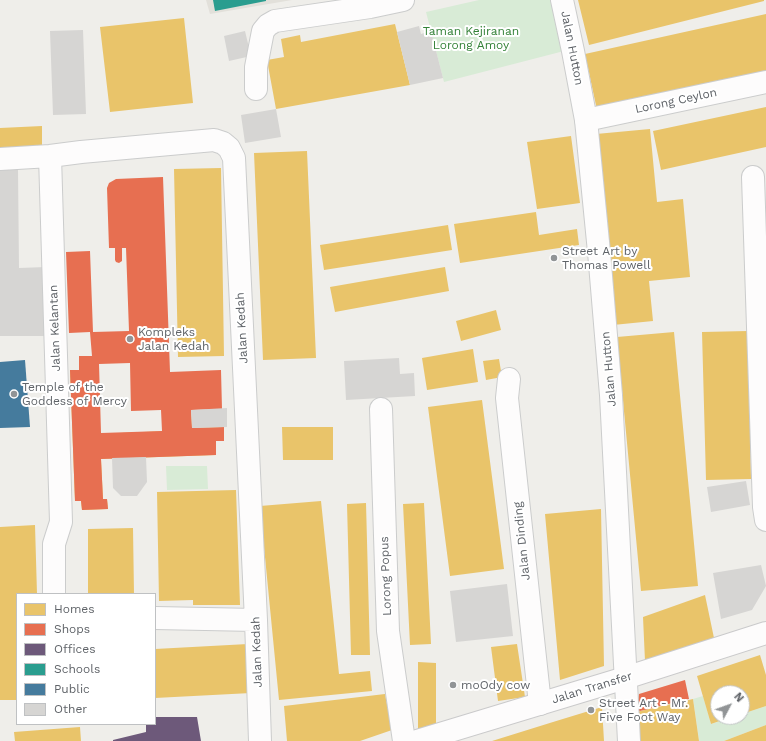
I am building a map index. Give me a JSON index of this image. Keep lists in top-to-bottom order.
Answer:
{
  "streets": {
    "street": [
      "Jalan Hutton",
      "Lorong Ceylon",
      "Jalan Kelantan",
      "Jalan Kedah",
      "Jalan Dinding",
      "Lorong Popus",
      "Jalan Transfer"
    ]
  },
  "crossings": [
    ["Jalan Hutton", "Lorong Ceylon"],
    ["Jalan Hutton", "Jalan Transfer"],
    ["Jalan Kelantan", "Jalan Kedah"],
    ["Jalan Dinding", "Jalan Transfer"]
  ],
  "parks": ["Taman Kejiranan Lorong Amoy"],
  "places": [
    "Street Art by Thomas Powell",
    "Kompleks Jalan Kedah",
    "Temple of the Goddess of Mercy",
    "moOdy cow",
    "Street Art - Mr. Five Foot Way"
  ],
  "legend": [
    "Homes",
    "Shops",
    "Offices",
    "Schools",
    "Public",
    "Other"
  ],
  "north": "top right"
}
